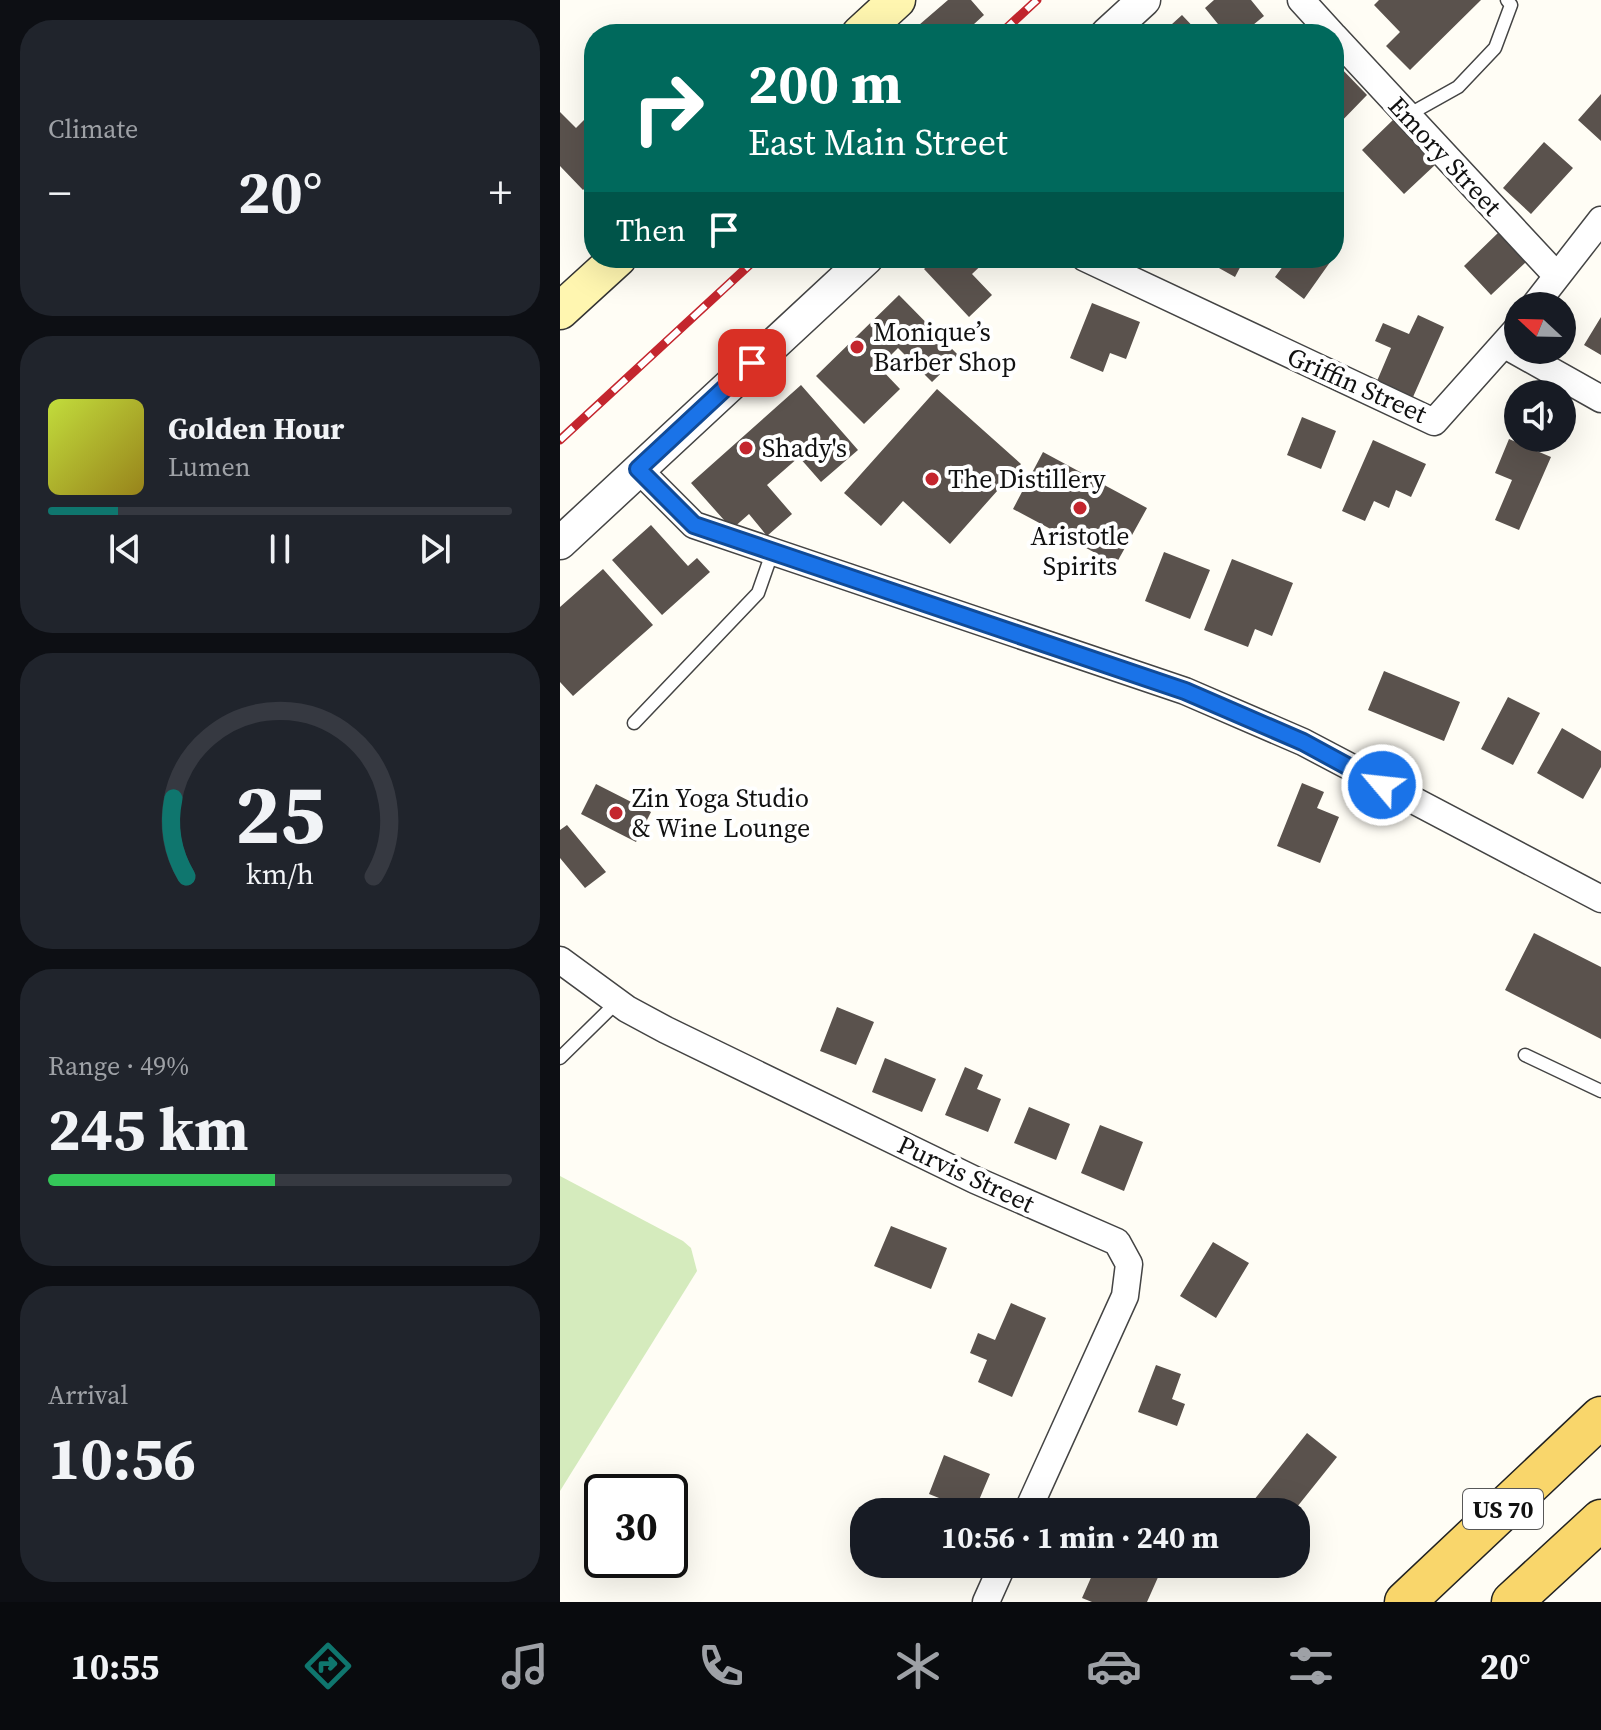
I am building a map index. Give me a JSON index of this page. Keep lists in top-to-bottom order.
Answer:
{
  "streets": {
    "main road": ["US 70"],
    "street": ["Emory Street", "Griffin Street", "Purvis Street"]
  },
  "places": [
    "Monique’s Barber Shop",
    "Shady's",
    "The Distillery",
    "Aristotle Spirits",
    "Zin Yoga Studio & Wine Lounge"
  ],
  "north": "left",
  "page": {
    "tile": [
      "Climate",
      ["Range · 49%", "245 km"],
      ["Arrival", "10:56"]
    ],
    "turn": ["200 m", "East Main Street"],
    "heat": ["−", "20°", "+"],
    "then": "Then",
    "song": ["Golden Hour", "Lumen"],
    "limit": "30",
    "trip": "10:56 · 1 min · 240 m",
    "tabs": ["10:55", "20°"],
    "gauge": ["25", "km/h"]
  }
}
